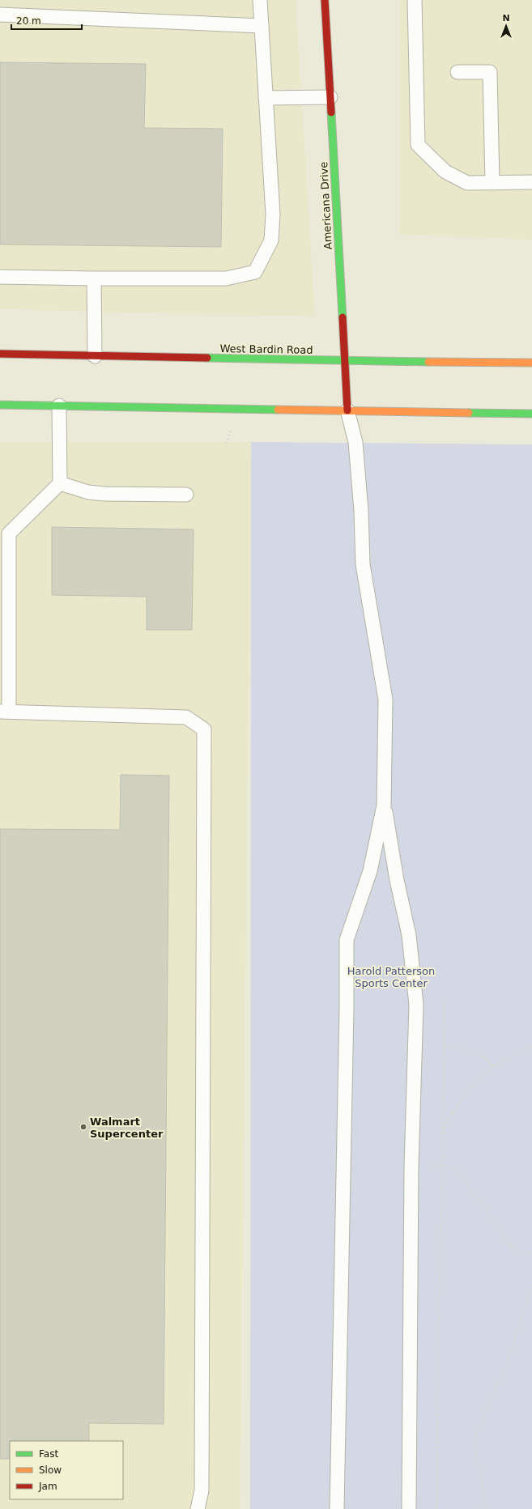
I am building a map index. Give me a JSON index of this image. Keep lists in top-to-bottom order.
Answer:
{
  "streets": {
    "main road": ["Americana Drive", "West Bardin Road"]
  },
  "crossings": [
    ["Americana Drive", "West Bardin Road"]
  ],
  "parks": ["Harold Patterson Sports Center"],
  "places": ["Walmart Supercenter"],
  "legend": ["Fast", "Slow", "Jam"],
  "scale_bar": "20 m",
  "north": "top"
}
